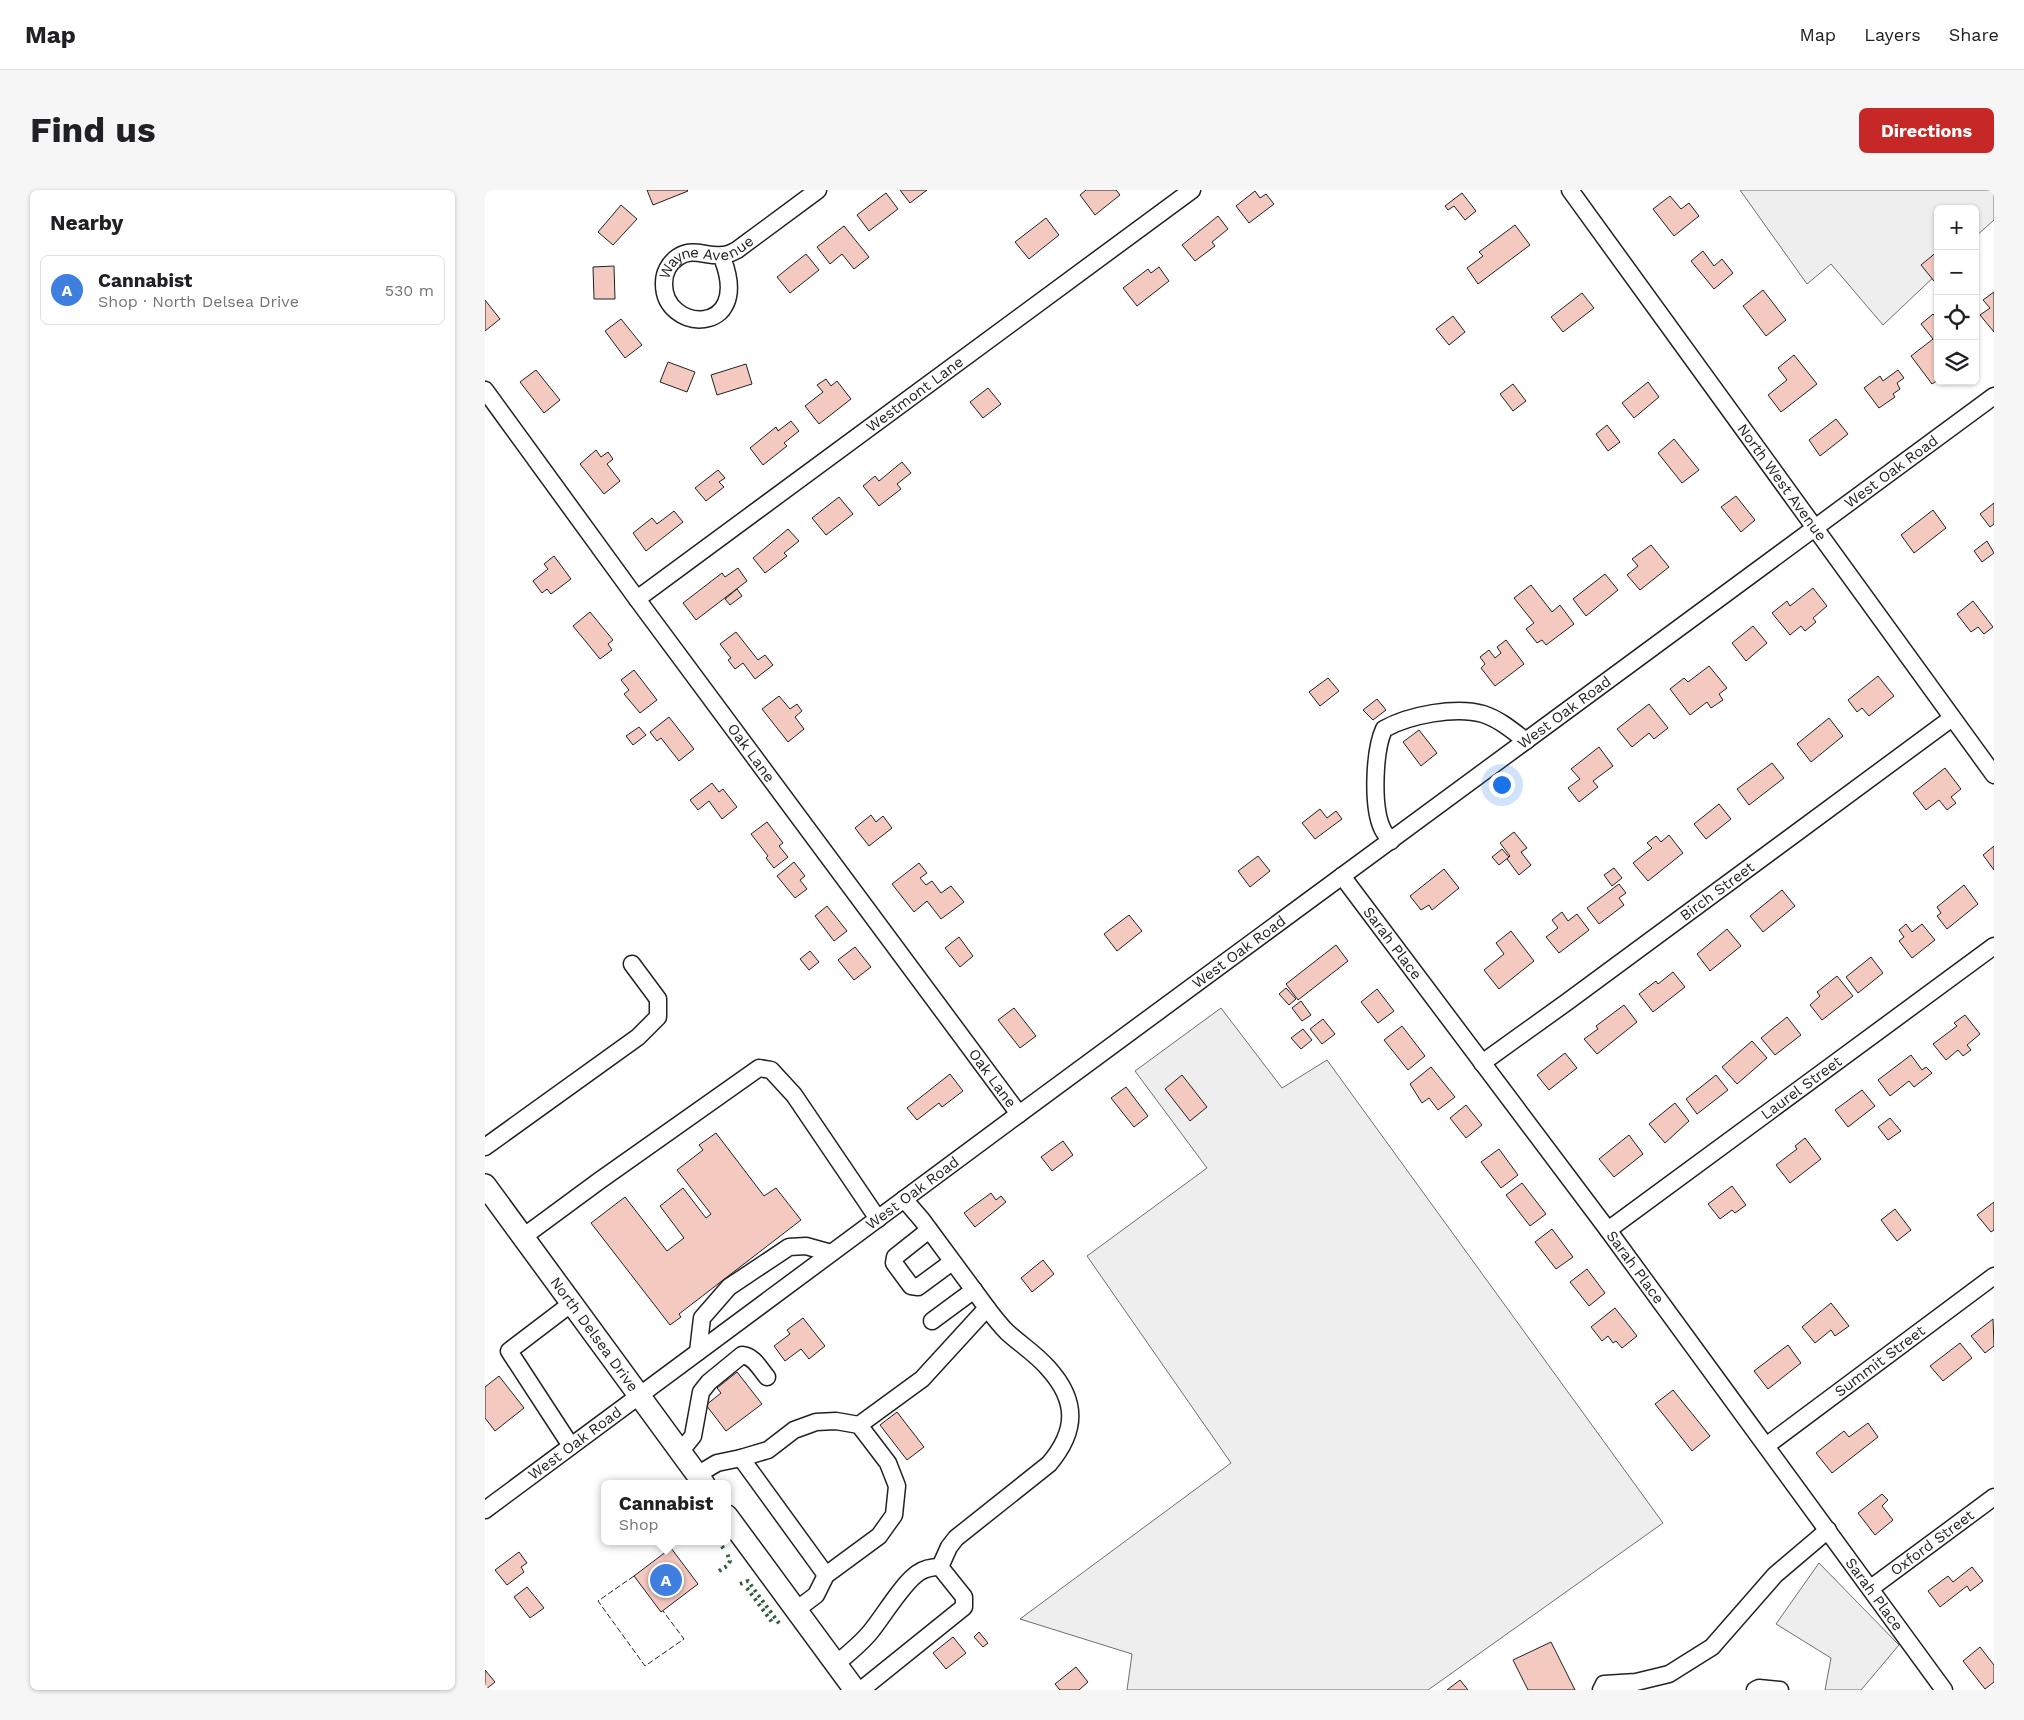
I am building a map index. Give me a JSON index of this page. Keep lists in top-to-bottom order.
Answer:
{
  "streets": {
    "main road": ["North Delsea Drive"],
    "street": [
      "Wayne Avenue",
      "Westmont Lane",
      "West Oak Road",
      "North West Avenue",
      "Oak Lane",
      "Birch Street",
      "Sarah Place",
      "Laurel Street",
      "Summit Street",
      "Oxford Street"
    ]
  },
  "crossings": [
    ["Westmont Lane", "Oak Lane"],
    ["West Oak Road", "North West Avenue"],
    ["West Oak Road", "Oak Lane"],
    ["West Oak Road", "Sarah Place"],
    ["West Oak Road", "North Delsea Drive"],
    ["North West Avenue", "Birch Street"],
    ["Birch Street", "Sarah Place"],
    ["Sarah Place", "Laurel Street"],
    ["Sarah Place", "Summit Street"],
    ["Sarah Place", "Oxford Street"]
  ],
  "page": {
    "header": "Map",
    "nav": ["Map", "Layers", "Share"],
    "buttons": "Directions",
    "title": "Find us",
    "heading": "Nearby",
    "map_buttons": ["+", "−"],
    "list": [
      {
        "mark": "A",
        "name": "Cannabist",
        "note": "Shop · North Delsea Drive",
        "value": "530 m"
      }
    ],
    "popup": ["Cannabist", "Shop"],
    "pins": "A"
  }
}
